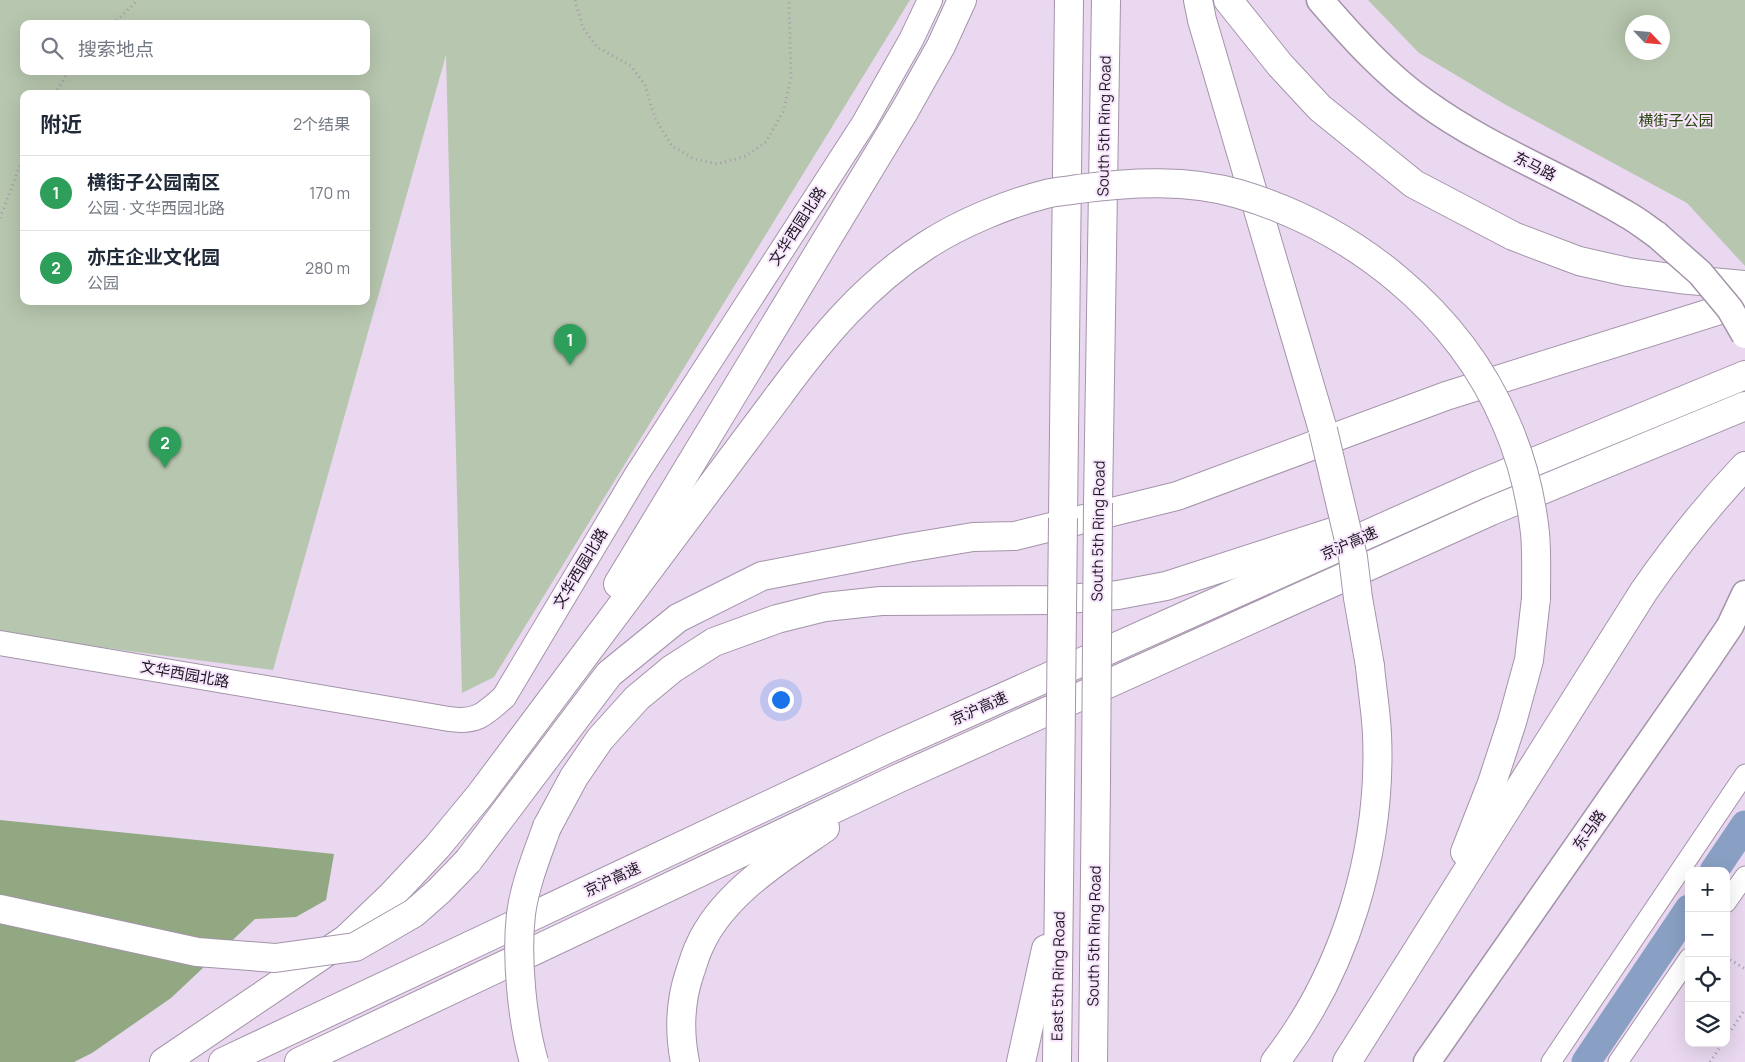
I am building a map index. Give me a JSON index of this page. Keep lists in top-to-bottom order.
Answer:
{
  "streets": {
    "highway": ["South 5th Ring Road", "京沪高速", "East 5th Ring Road"],
    "main road": ["东马路"],
    "street": ["文华西园北路"]
  },
  "parks": ["横街子公园"],
  "north": "bottom right",
  "page": {
    "search": "搜索地点",
    "heading": ["附近", "2个结果"],
    "list": [
      {
        "mark": "1",
        "name": "横街子公园南区",
        "note": "公园 · 文华西园北路",
        "value": "170 m"
      },
      {
        "mark": "2",
        "name": "亦庄企业文化园",
        "note": "公园",
        "value": "280 m"
      }
    ],
    "pins": ["1", "2"],
    "map_buttons": ["+", "−"]
  }
}
